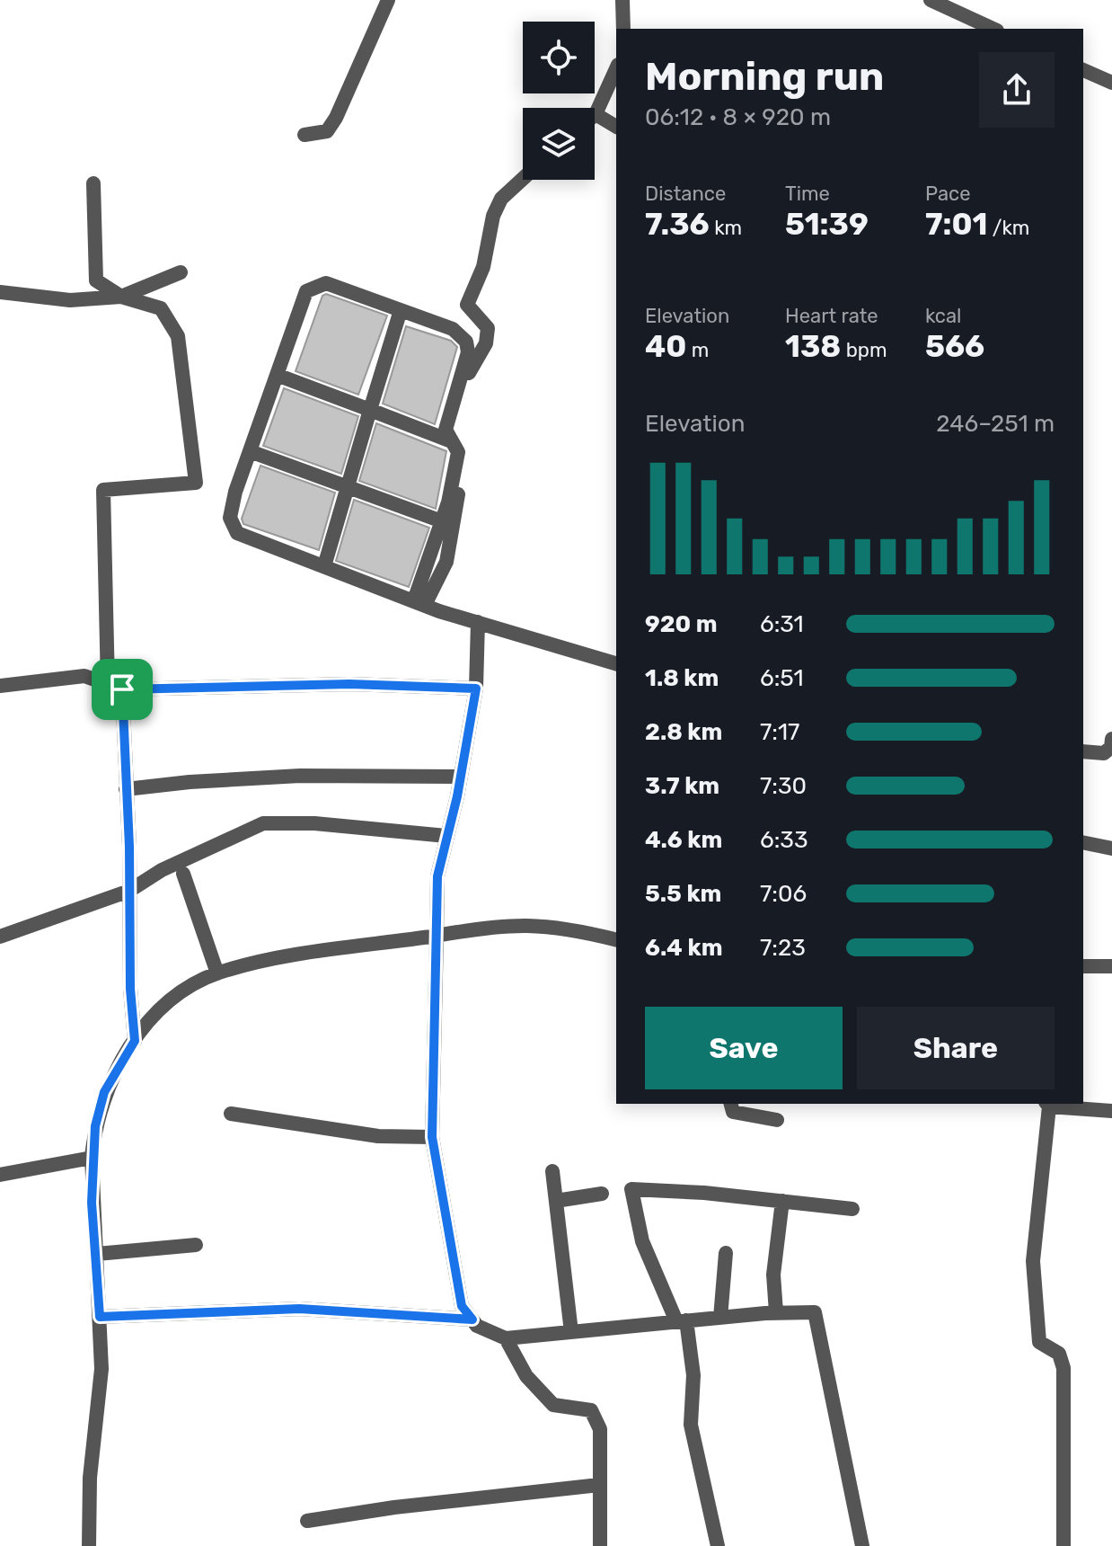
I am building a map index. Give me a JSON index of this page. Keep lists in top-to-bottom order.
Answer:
{
  "page": {
    "heading": ["Morning run", "06:12 · 8 × 920 m"],
    "stats": [
      ["Distance", "7.36 km"],
      ["Time", "51:39"],
      ["Pace", "7:01 /km"],
      ["Elevation", "40 m"],
      ["Heart rate", "138 bpm"],
      ["kcal", "566"]
    ],
    "chart": ["Elevation", "246–251 m"],
    "list": [
      {
        "name": "920 m",
        "note": "6:31"
      },
      {
        "name": "1.8 km",
        "note": "6:51"
      },
      {
        "name": "2.8 km",
        "note": "7:17"
      },
      {
        "name": "3.7 km",
        "note": "7:30"
      },
      {
        "name": "4.6 km",
        "note": "6:33"
      },
      {
        "name": "5.5 km",
        "note": "7:06"
      },
      {
        "name": "6.4 km",
        "note": "7:23"
      }
    ],
    "buttons": ["Save", "Share"]
  }
}
